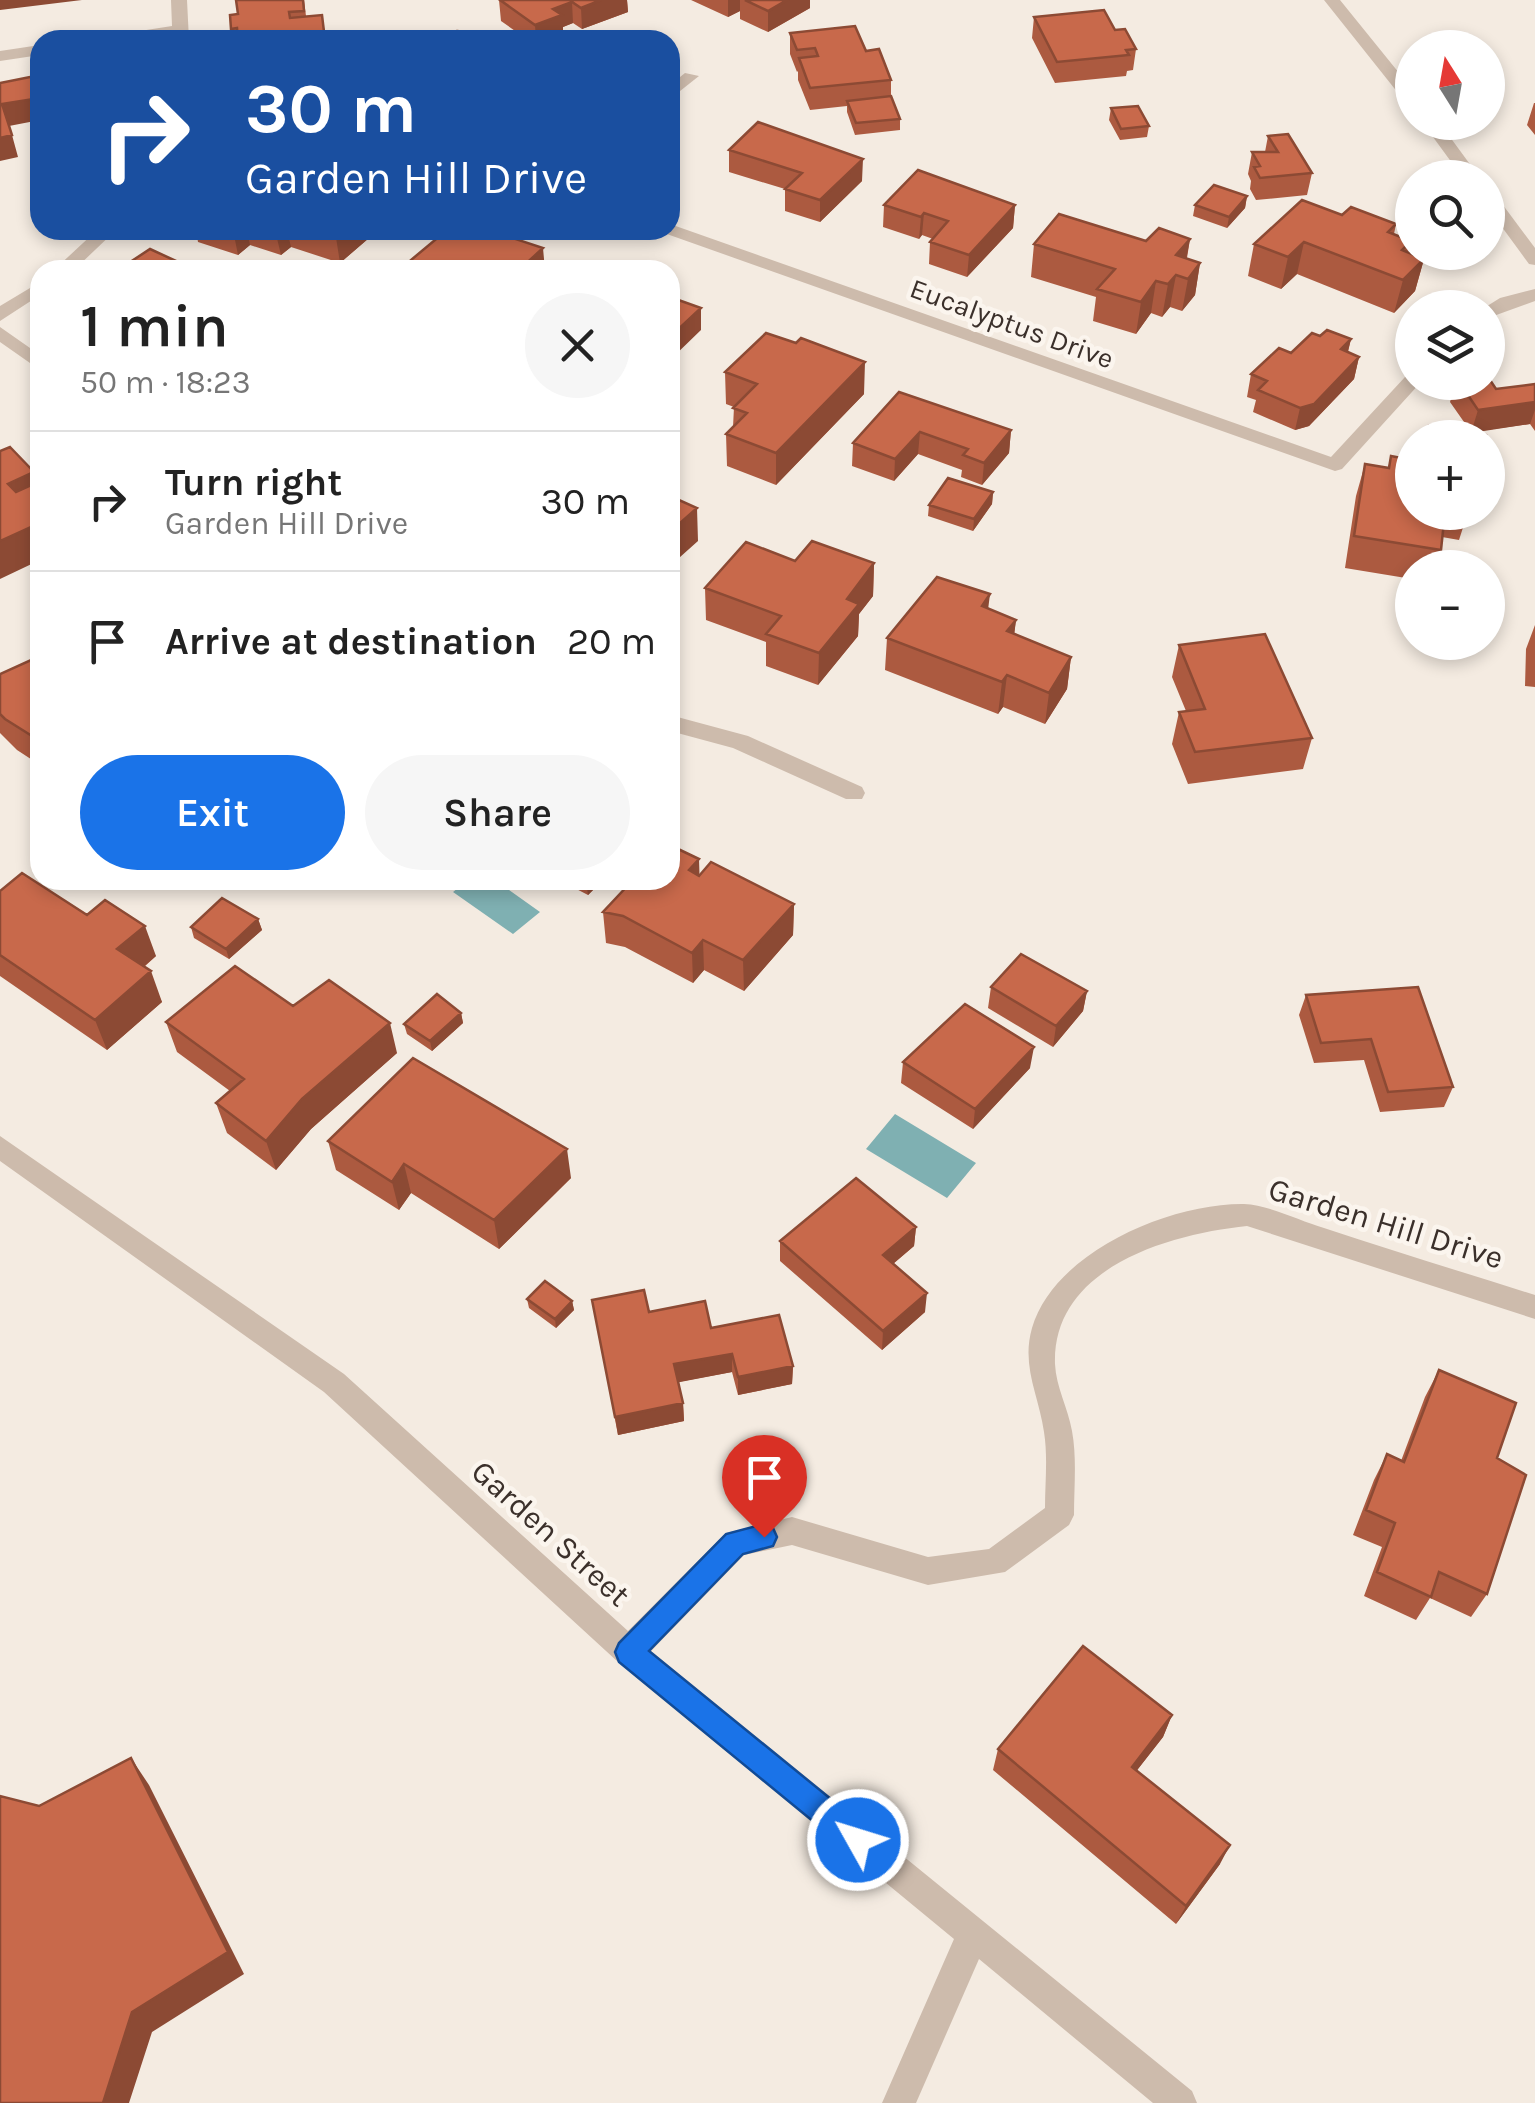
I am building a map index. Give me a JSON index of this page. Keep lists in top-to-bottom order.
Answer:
{
  "streets": {
    "street": ["Eucalyptus Drive", "Garden Hill Drive", "Garden Street"]
  },
  "crossings": [
    ["Garden Hill Drive", "Garden Street"]
  ],
  "north": "top",
  "page": {
    "map_buttons": ["+", "−"],
    "turn": ["30 m", "Garden Hill Drive"],
    "heading": ["1 min", "50 m · 18:23"],
    "list": [
      {
        "name": "Turn right",
        "note": "Garden Hill Drive",
        "value": "30 m"
      },
      {
        "name": "Arrive at destination",
        "value": "20 m"
      }
    ],
    "buttons": ["Exit", "Share"]
  }
}
